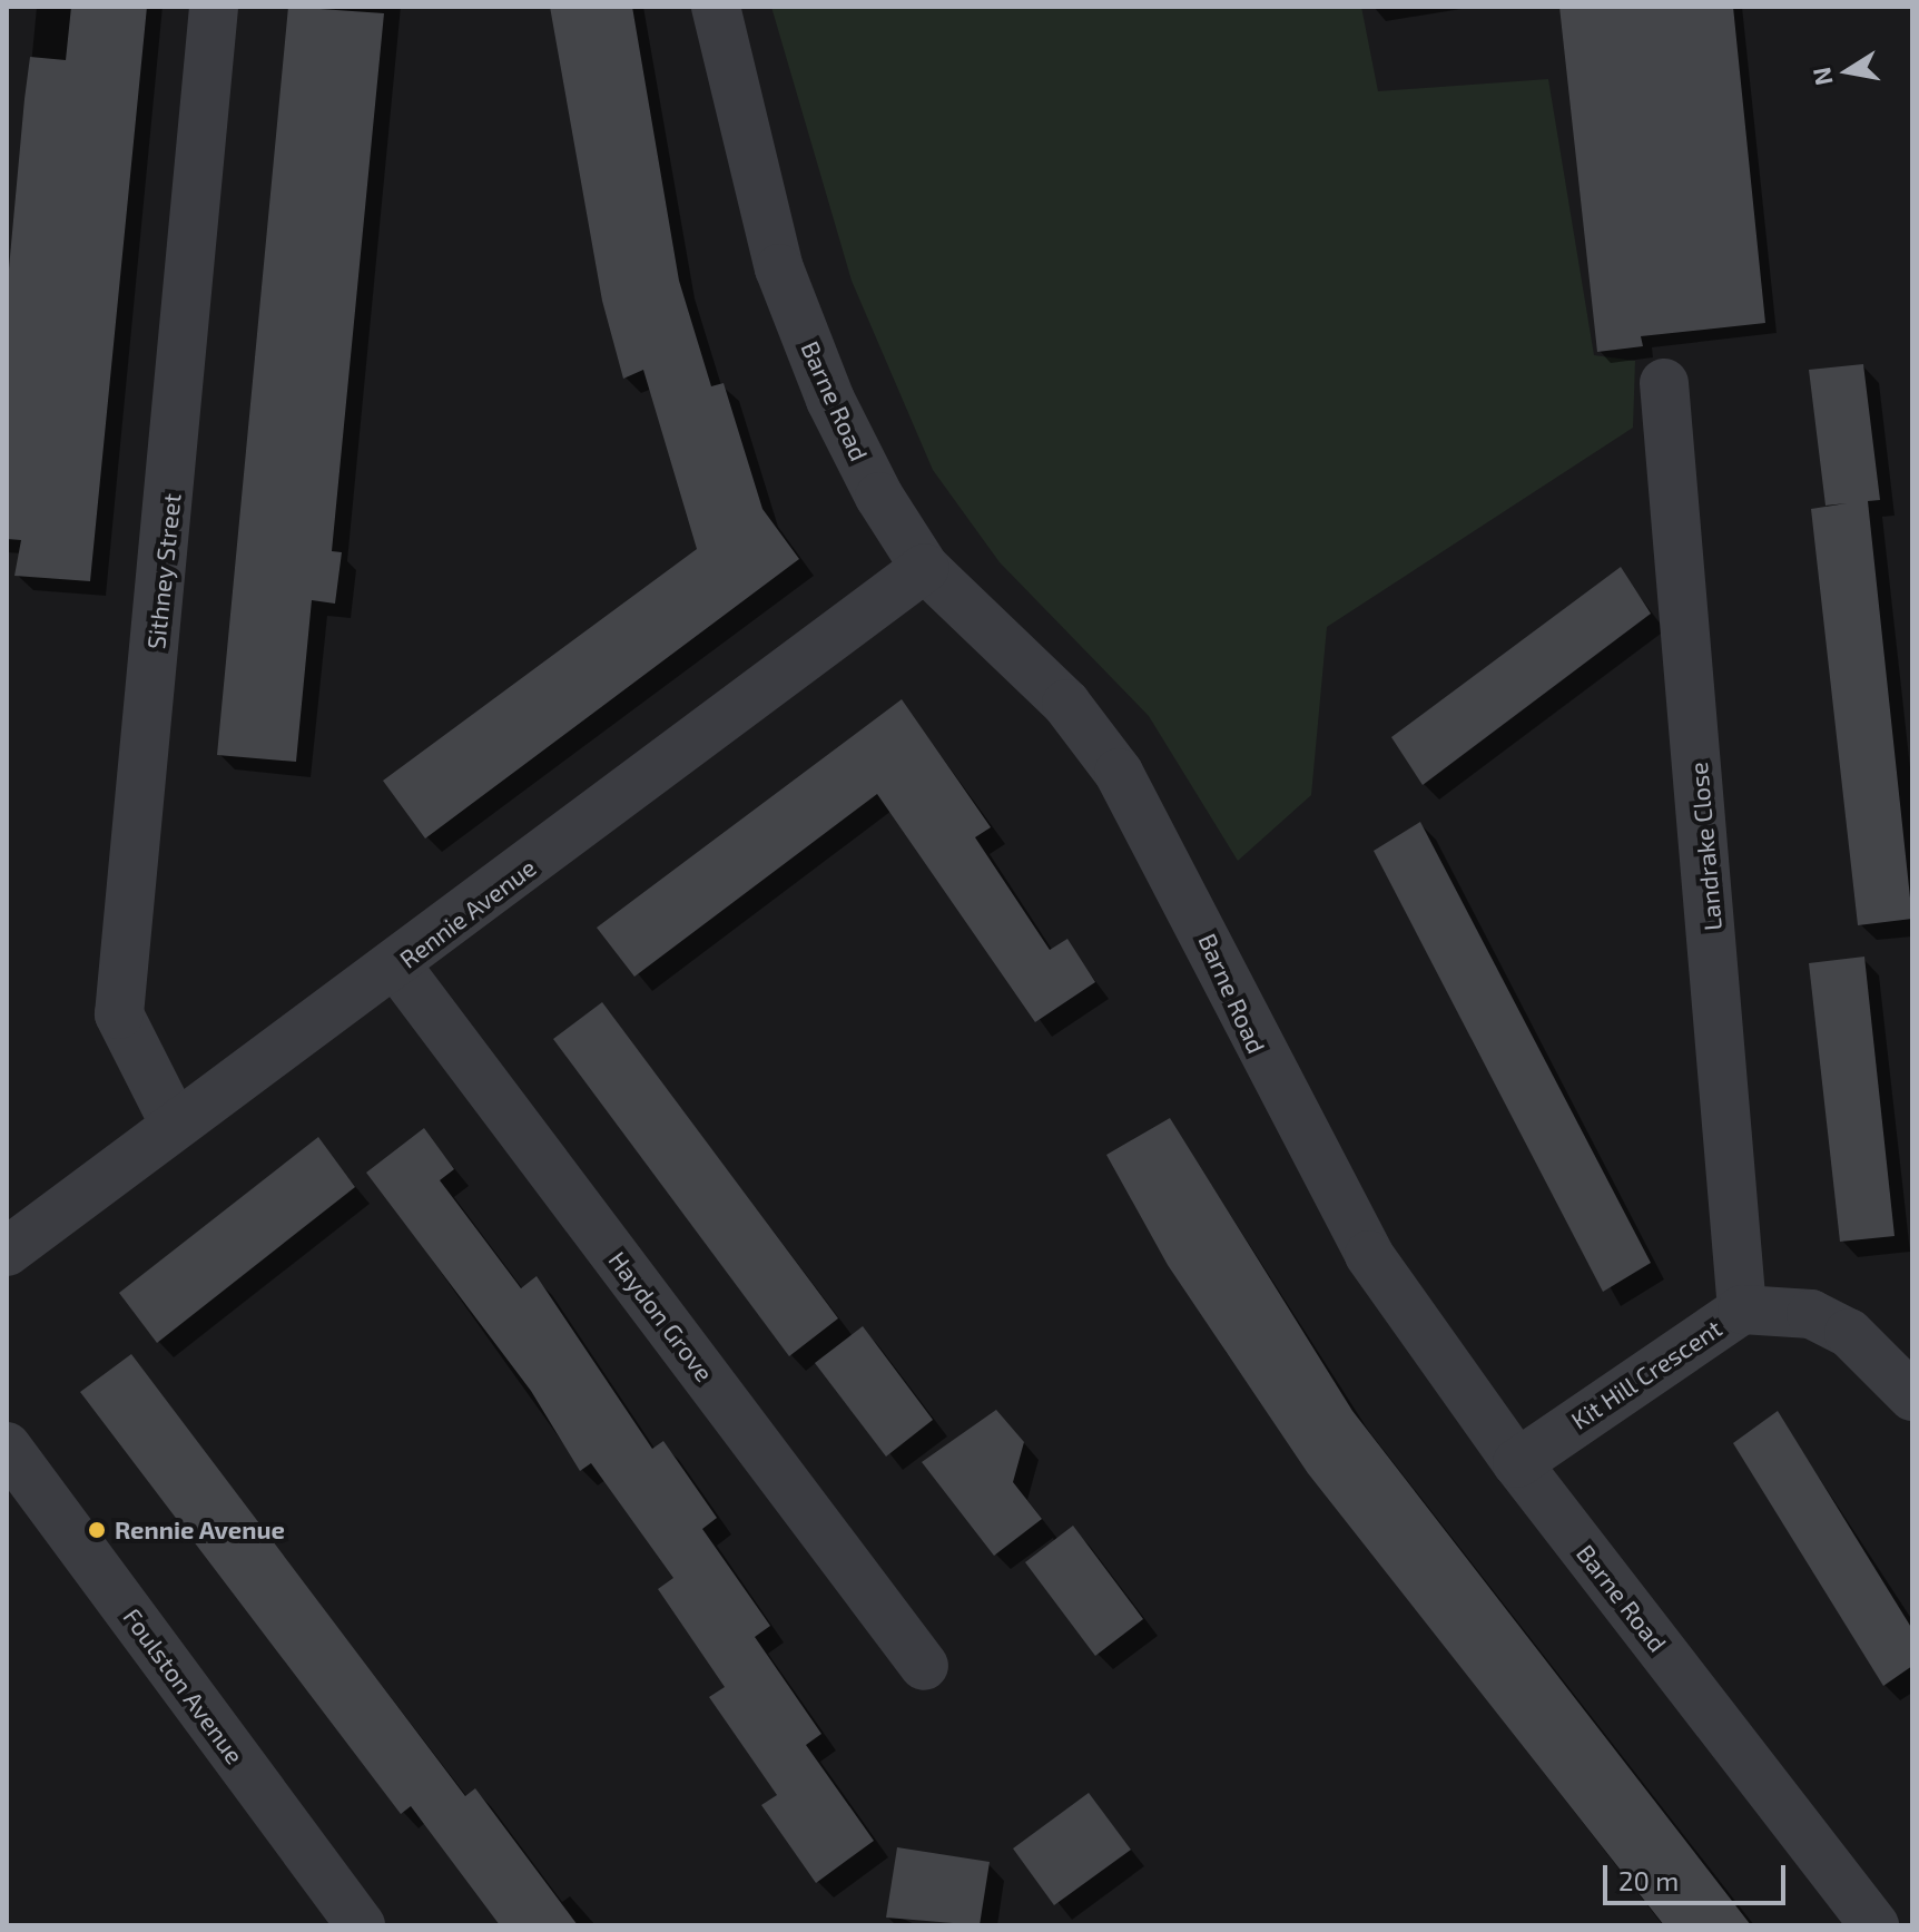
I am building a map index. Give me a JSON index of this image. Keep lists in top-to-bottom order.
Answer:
{
  "streets": {
    "street": [
      "Barne Road",
      "Sithney Street",
      "Landrake Close",
      "Rennie Avenue",
      "Haydon Grove",
      "Kit Hill Crescent",
      "Foulston Avenue"
    ]
  },
  "crossings": [
    ["Barne Road", "Rennie Avenue"],
    ["Barne Road", "Kit Hill Crescent"],
    ["Sithney Street", "Rennie Avenue"],
    ["Landrake Close", "Kit Hill Crescent"],
    ["Rennie Avenue", "Haydon Grove"]
  ],
  "places": ["Rennie Avenue"],
  "scale_bar": "20 m",
  "north": "left"
}
